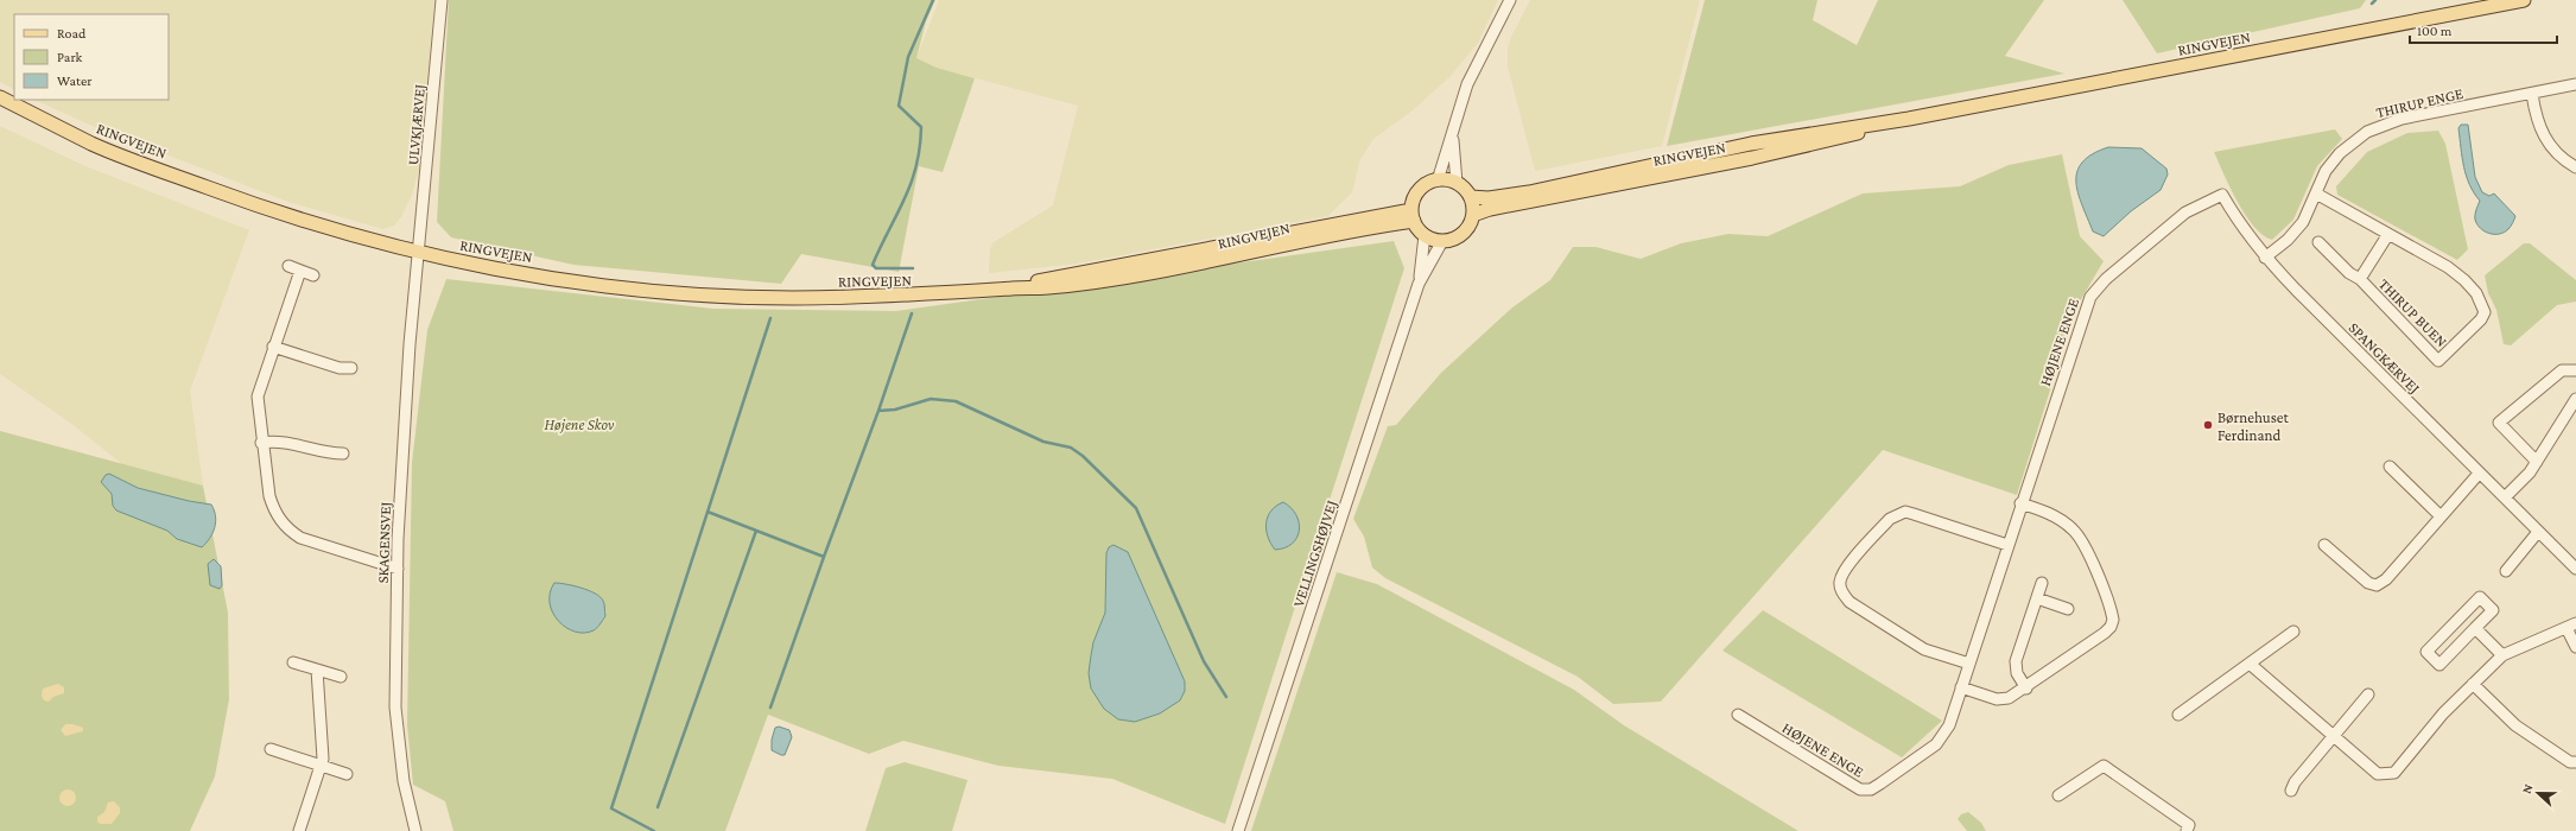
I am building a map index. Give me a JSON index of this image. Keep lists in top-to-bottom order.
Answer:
{
  "streets": {
    "main road": ["RINGVEJEN"],
    "street": [
      "THIRUP ENGE",
      "ULVKJÆRVEJ",
      "THIRUP BUEN",
      "HØJENE ENGE",
      "SPANGKÆRVEJ",
      "SKAGENSVEJ",
      "VELLINGSHØJVEJ"
    ]
  },
  "crossings": [
    ["RINGVEJEN", "ULVKJÆRVEJ"],
    ["RINGVEJEN", "SKAGENSVEJ"],
    ["RINGVEJEN", "VELLINGSHØJVEJ"],
    ["THIRUP ENGE", "SPANGKÆRVEJ"],
    ["ULVKJÆRVEJ", "SKAGENSVEJ"],
    ["HØJENE ENGE", "SPANGKÆRVEJ"]
  ],
  "parks": ["Højene Skov"],
  "places": ["Børnehuset Ferdinand"],
  "legend": ["Road", "Park", "Water"],
  "scale_bar": "100 m",
  "north": "left"
}
